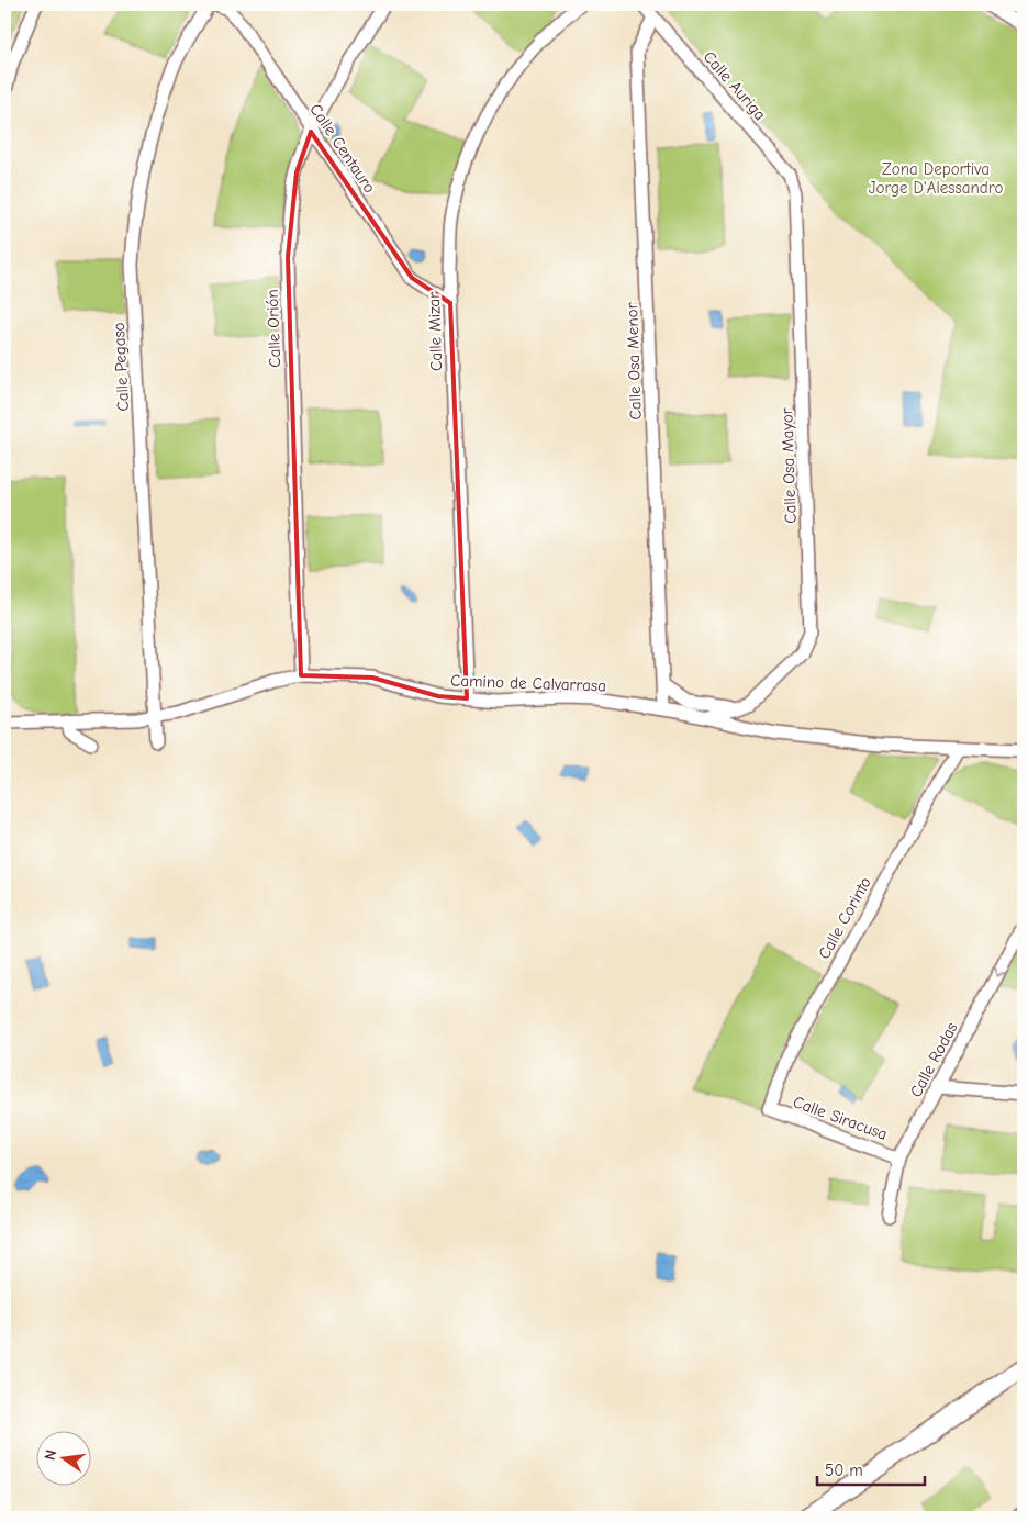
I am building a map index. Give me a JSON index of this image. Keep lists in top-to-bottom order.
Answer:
{
  "streets": {
    "street": [
      "Calle Auriga",
      "Calle Centauro",
      "Calle Orión",
      "Calle Mizar",
      "Calle Osa Menor",
      "Calle Pegaso",
      "Calle Osa Mayor",
      "Camino de Calvarrasa",
      "Calle Corinto",
      "Calle Rodas",
      "Calle Siracusa"
    ]
  },
  "crossings": [
    ["Calle Auriga", "Calle Osa Menor"],
    ["Calle Auriga", "Calle Osa Mayor"],
    ["Calle Centauro", "Calle Orión"],
    ["Calle Centauro", "Calle Mizar"],
    ["Calle Orión", "Camino de Calvarrasa"],
    ["Calle Mizar", "Camino de Calvarrasa"],
    ["Calle Osa Menor", "Camino de Calvarrasa"],
    ["Calle Pegaso", "Camino de Calvarrasa"],
    ["Calle Osa Mayor", "Camino de Calvarrasa"],
    ["Camino de Calvarrasa", "Calle Corinto"],
    ["Calle Corinto", "Calle Siracusa"],
    ["Calle Rodas", "Calle Siracusa"]
  ],
  "one_way": ["Calle Rodas"],
  "parks": ["Zona Deportiva Jorge D'Alessandro"],
  "scale_bar": "50 m",
  "north": "left"
}
